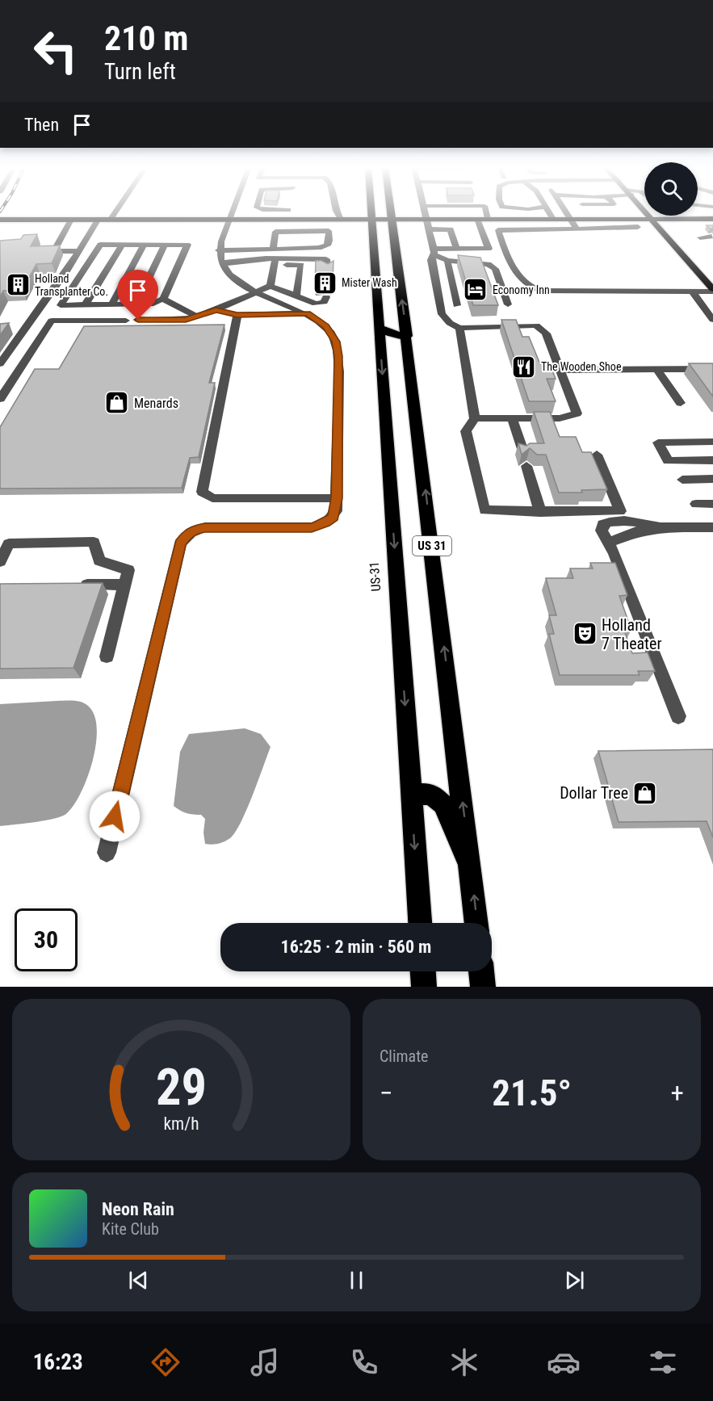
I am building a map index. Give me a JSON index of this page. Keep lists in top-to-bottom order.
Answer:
{
  "streets": {
    "highway": ["US 31", "US-31"]
  },
  "crossings": [
    ["US 31", "US-31"]
  ],
  "one_way": ["US 31", "US-31"],
  "places": {
    "building": ["Mister Wash", "Holland Transplanter Co."],
    "hotel": ["Economy Inn"],
    "restaurant": ["The Wooden Shoe"],
    "shop": ["Menards", "Dollar Tree"],
    "theatre": ["Holland 7 Theater"]
  },
  "page": {
    "turn": ["210 m", "Turn left"],
    "then": "Then",
    "limit": "30",
    "trip": "16:25 · 2 min · 560 m",
    "tile": "Climate",
    "heat": ["−", "21.5°", "+"],
    "song": ["Neon Rain", "Kite Club"],
    "tabs": "16:23",
    "gauge": ["29", "km/h"]
  }
}
